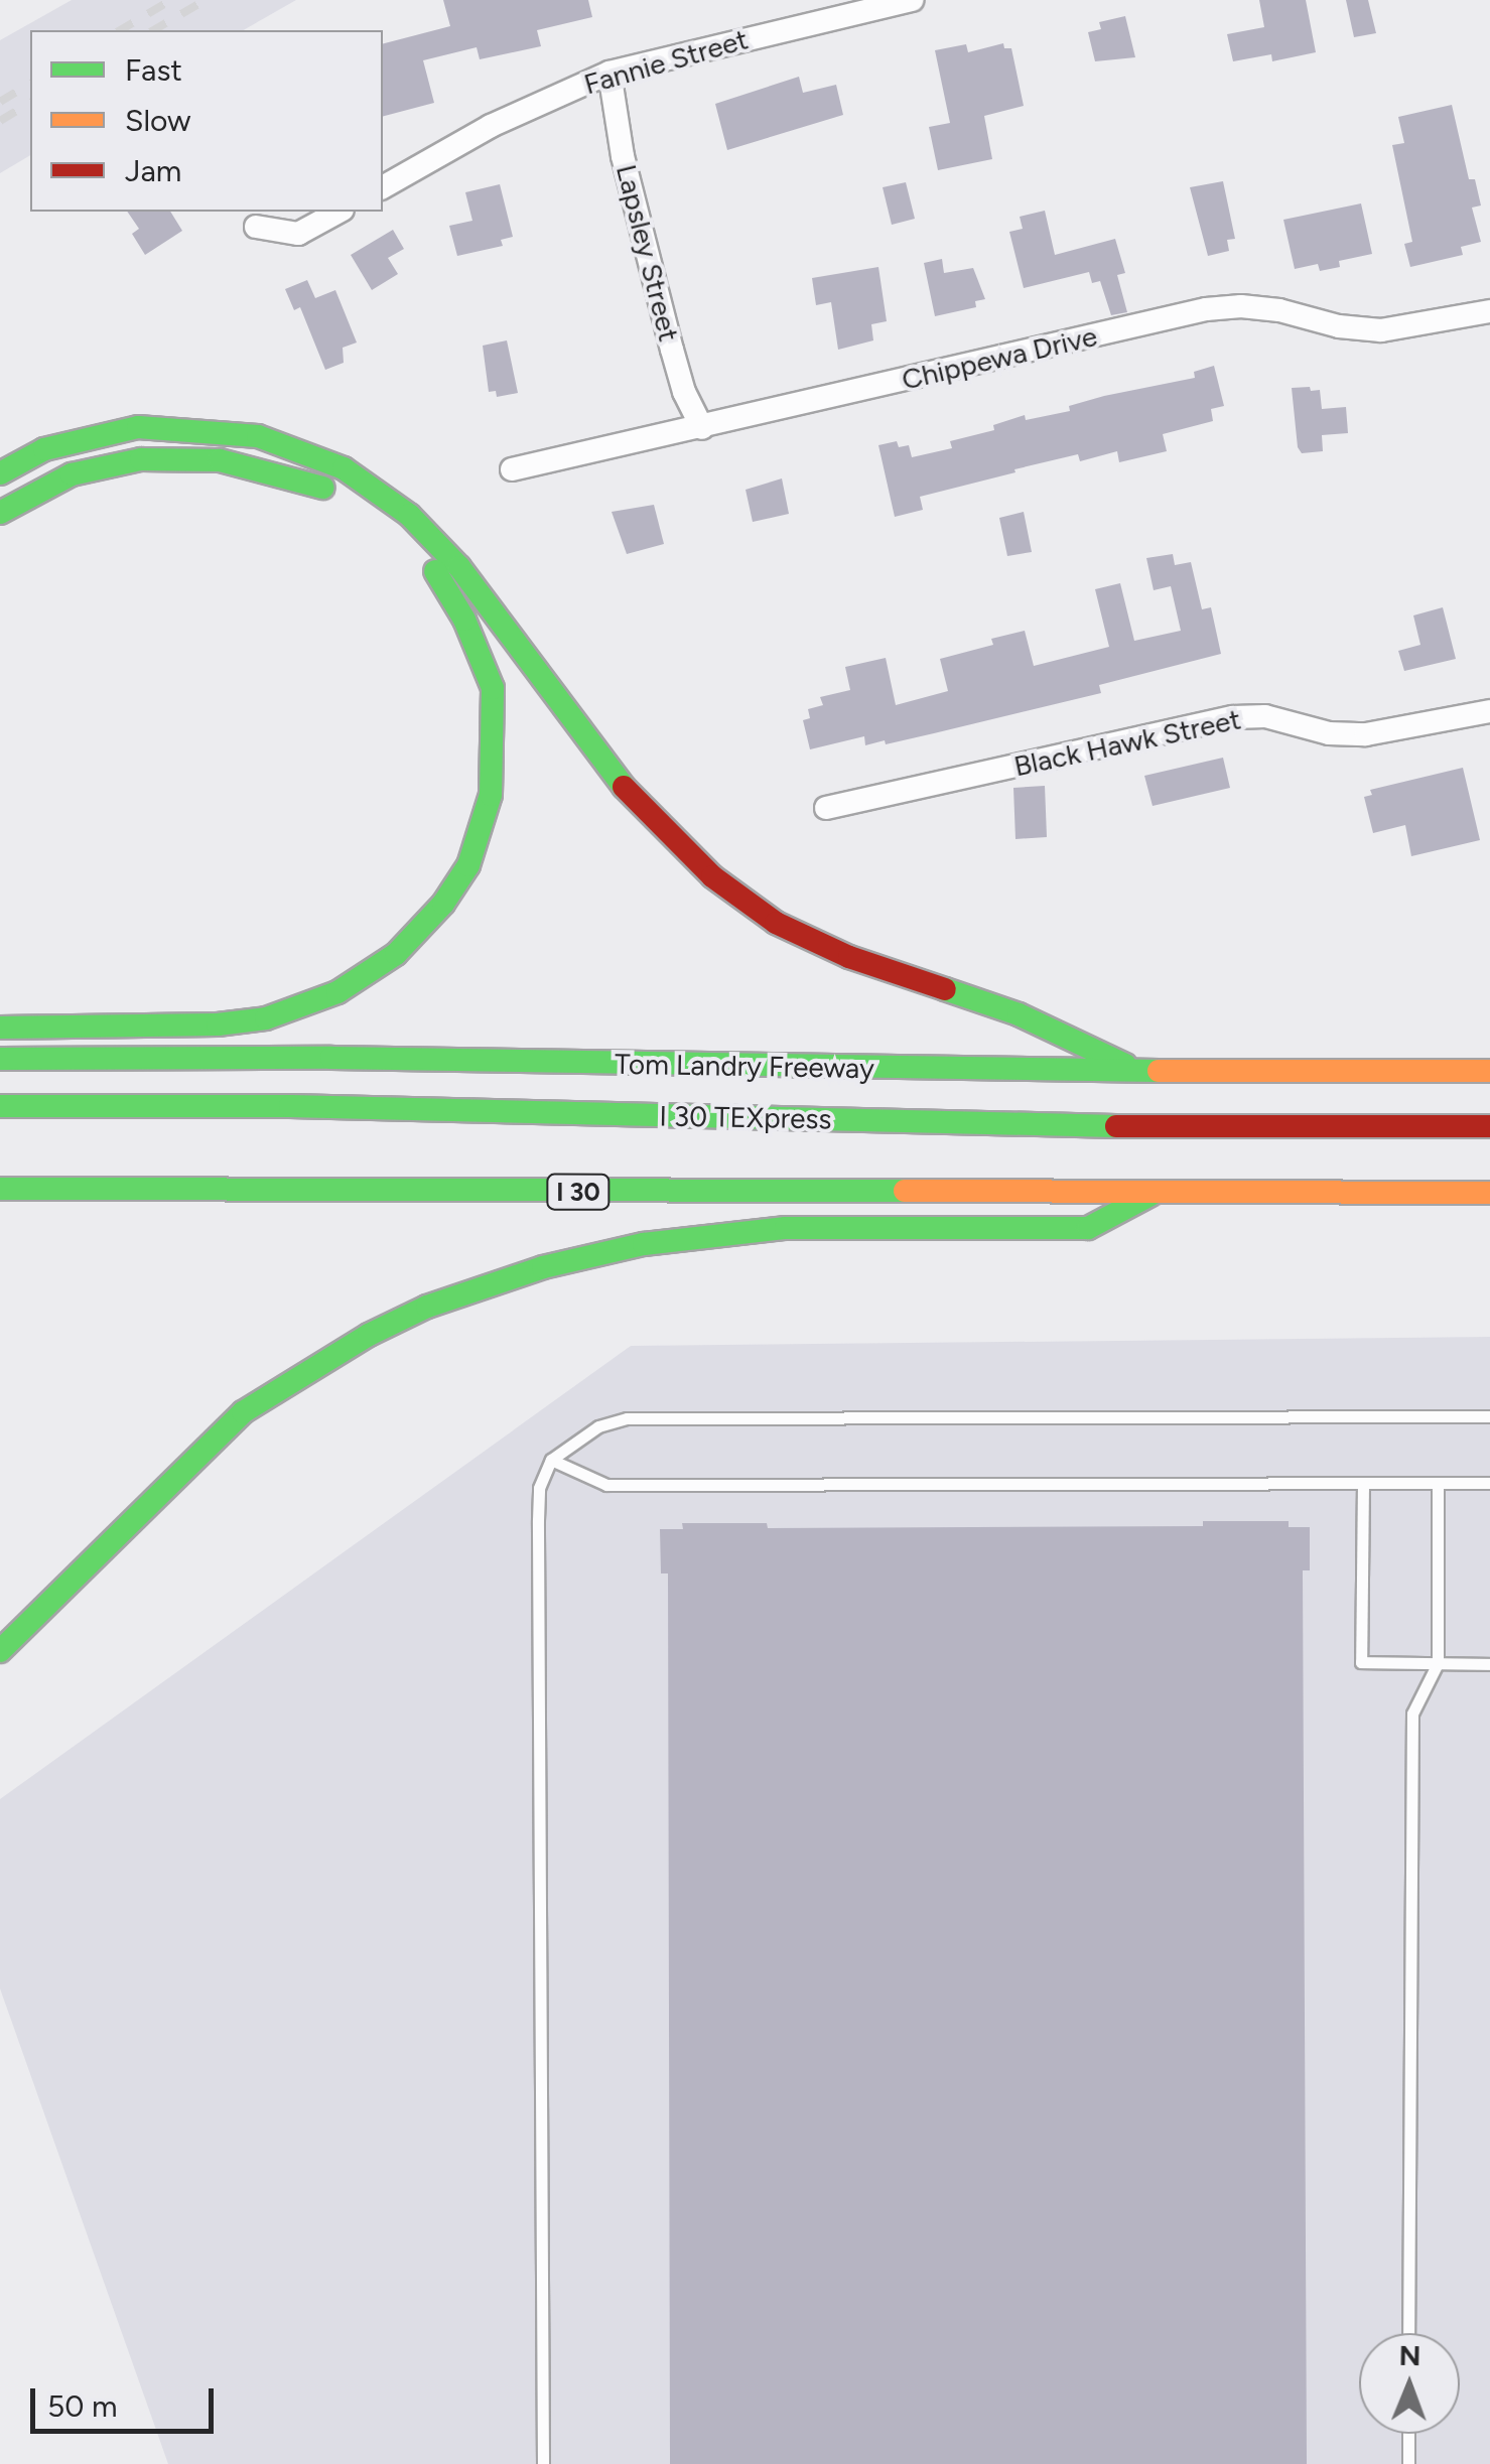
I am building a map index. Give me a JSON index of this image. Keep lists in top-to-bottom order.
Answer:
{
  "streets": {
    "highway": ["Tom Landry Freeway", "I 30 TEXpress", "I 30"],
    "street": [
      "Fannie Street",
      "Lapsley Street",
      "Chippewa Drive",
      "Black Hawk Street"
    ]
  },
  "crossings": [
    ["Fannie Street", "Lapsley Street"],
    ["Lapsley Street", "Chippewa Drive"]
  ],
  "legend": ["Fast", "Slow", "Jam"],
  "scale_bar": "50 m",
  "north": "top"
}
